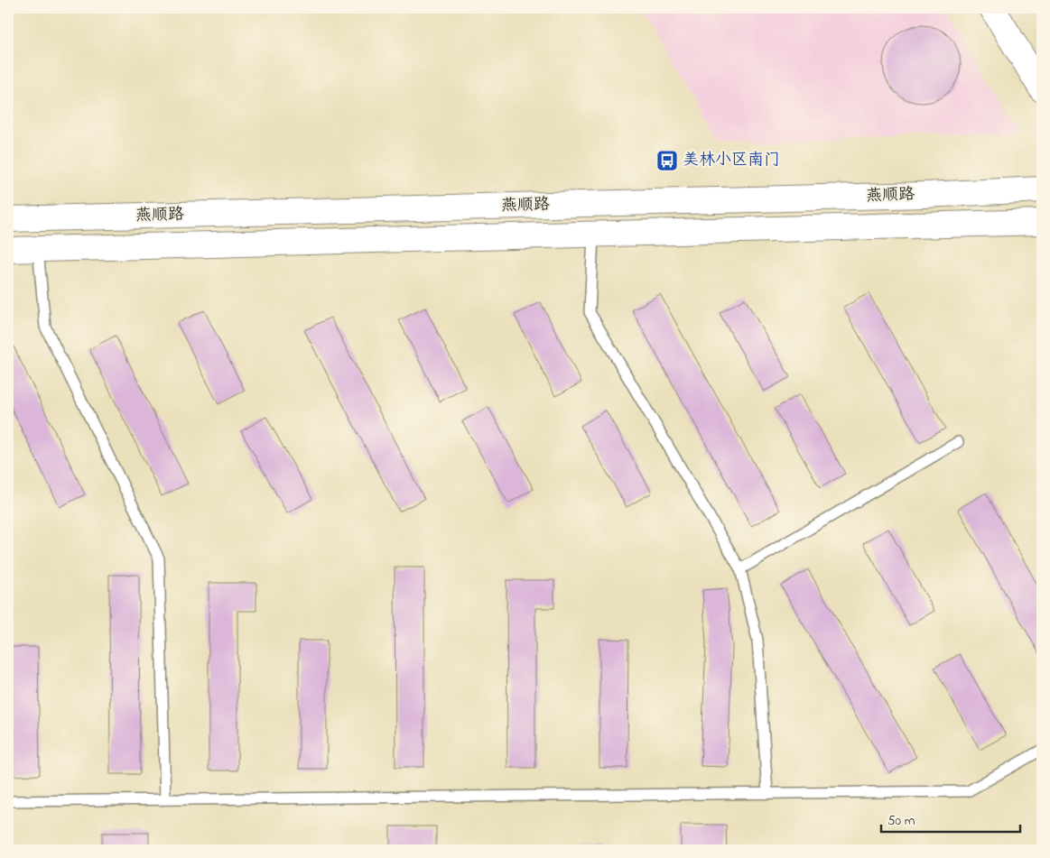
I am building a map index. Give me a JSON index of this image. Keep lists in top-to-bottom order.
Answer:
{
  "streets": {
    "main road": ["燕顺路"]
  },
  "places": {
    "bus stop": ["美林小区南门"]
  },
  "scale_bar": "50 m"
}
